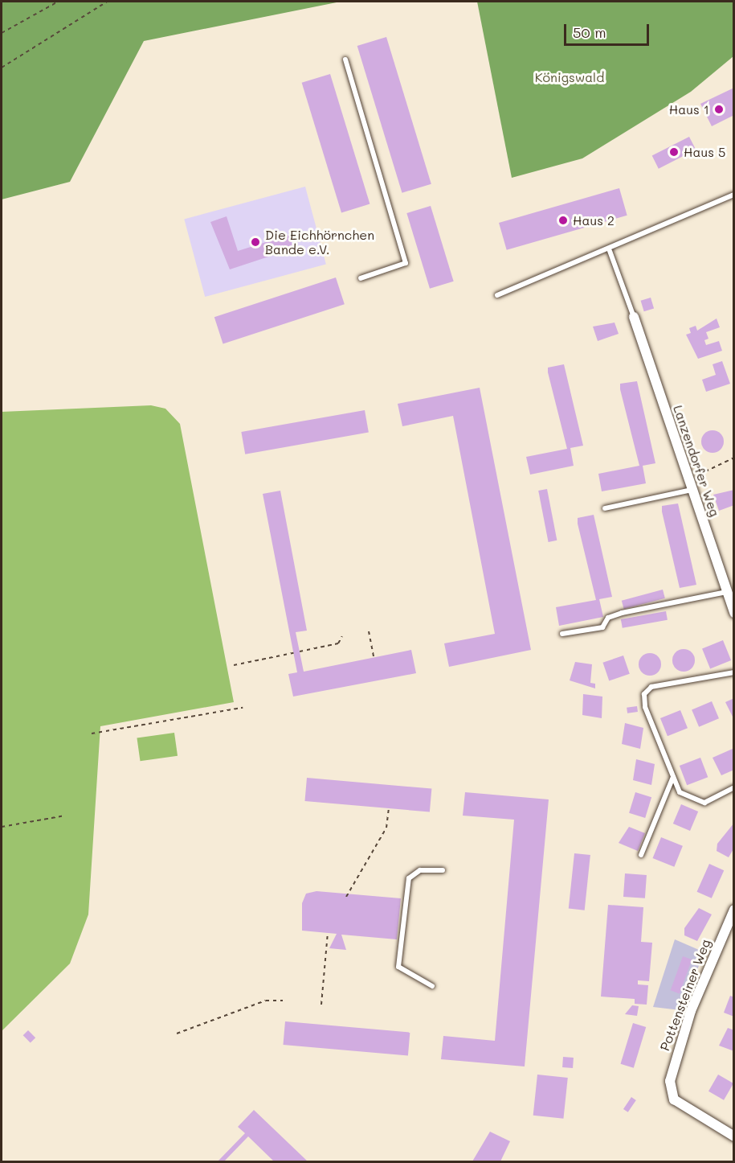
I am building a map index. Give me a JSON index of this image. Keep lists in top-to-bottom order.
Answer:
{
  "streets": {
    "street": ["Lanzendorfer Weg", "Pottensteiner Weg"]
  },
  "parks": ["Königswald"],
  "places": [
    "Haus 1",
    "Haus 5",
    "Haus 2",
    "Die Eichhörnchen Bande e.V."
  ],
  "scale_bar": "50 m"
}
